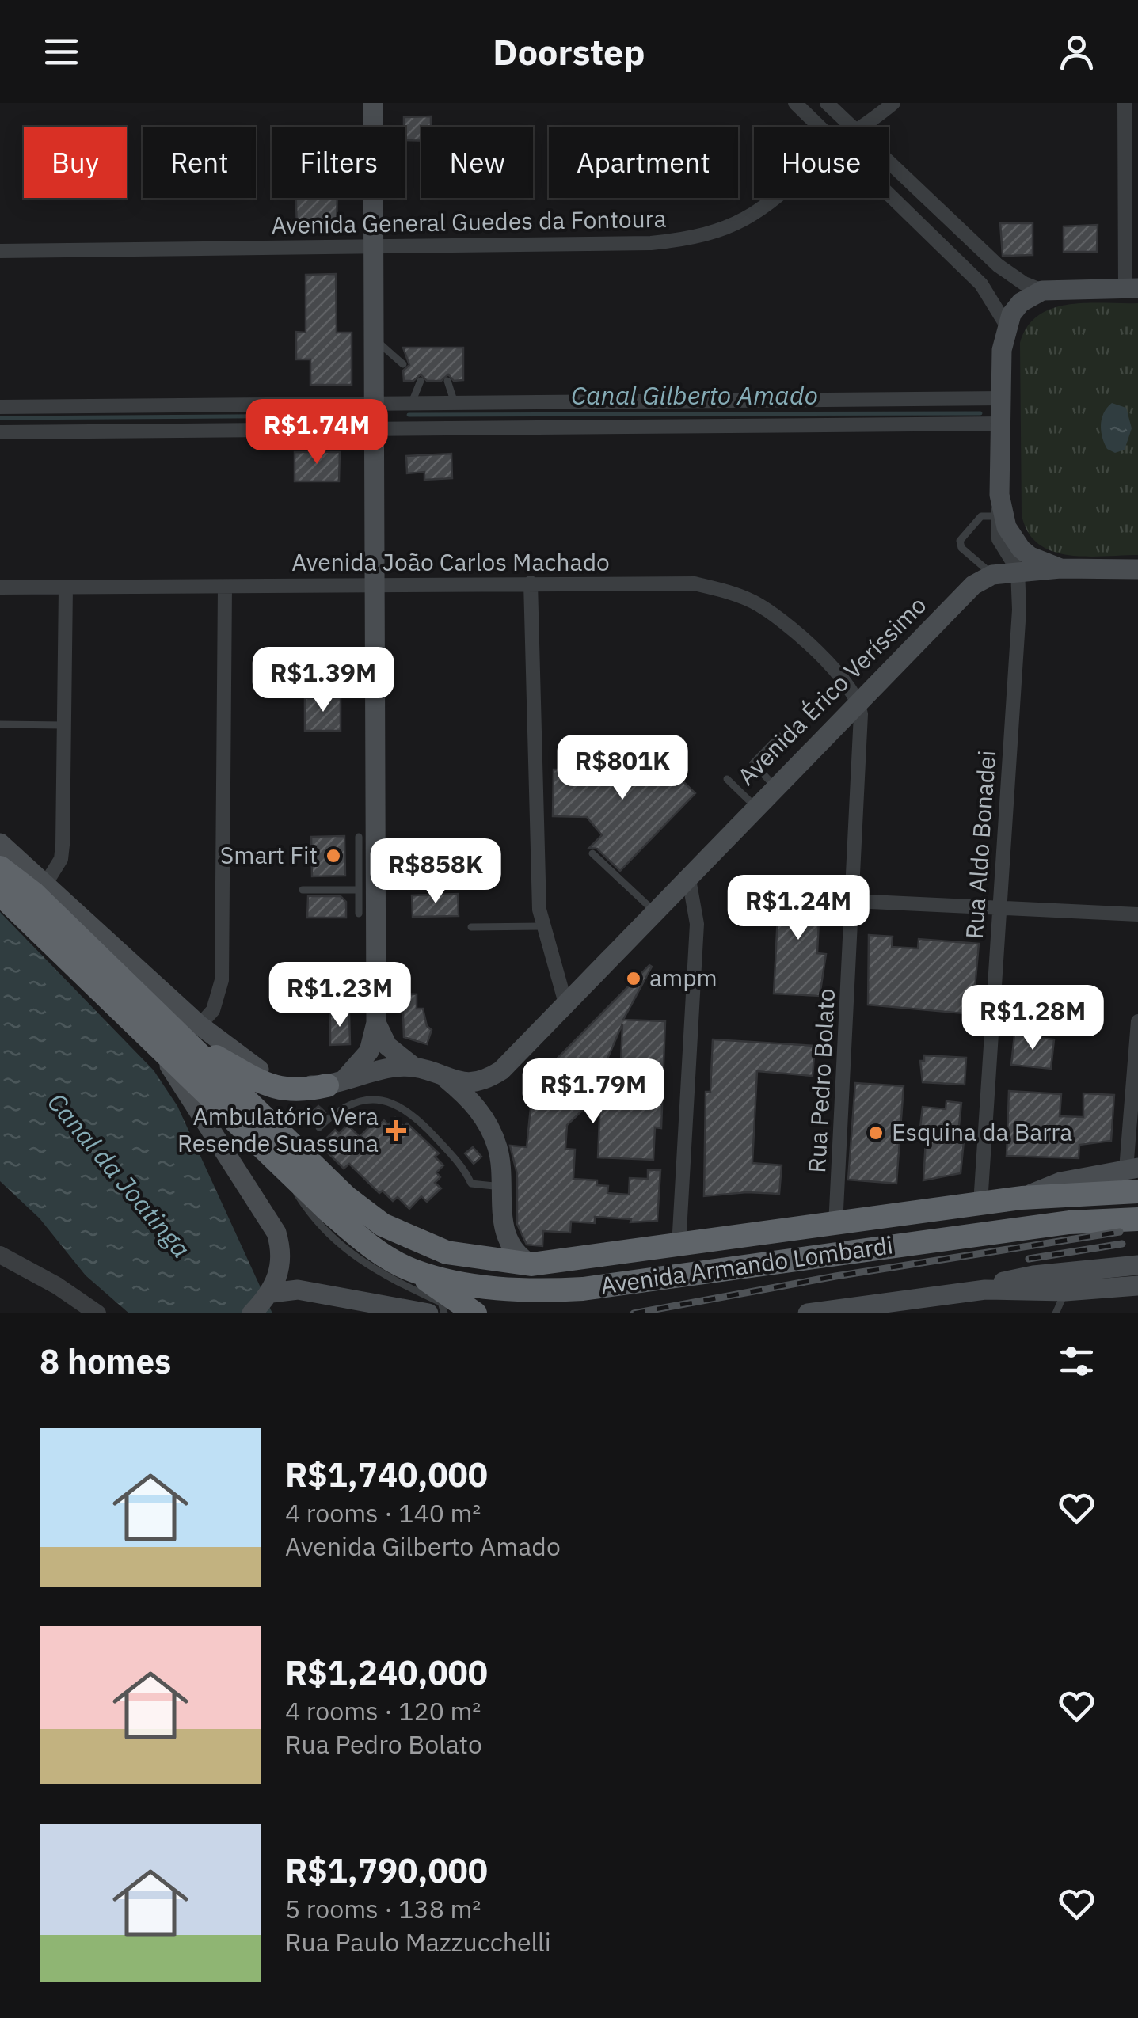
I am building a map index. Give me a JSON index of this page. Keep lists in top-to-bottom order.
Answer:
{
  "streets": {
    "highway": ["Avenida Armando Lombardi"],
    "main road": ["Avenida Érico Veríssimo"],
    "street": [
      "Avenida General Guedes da Fontoura",
      "Avenida João Carlos Machado",
      "Rua Aldo Bonadei",
      "Rua Pedro Bolato"
    ]
  },
  "crossings": [
    ["Avenida João Carlos Machado", "Avenida Érico Veríssimo"],
    ["Avenida João Carlos Machado", "Rua Pedro Bolato"],
    ["Avenida Érico Veríssimo", "Rua Aldo Bonadei"],
    ["Avenida Érico Veríssimo", "Rua Pedro Bolato"],
    ["Rua Aldo Bonadei", "Avenida Armando Lombardi"],
    ["Rua Pedro Bolato", "Avenida Armando Lombardi"]
  ],
  "water": ["Canal Gilberto Amado", "Canal da Joatinga"],
  "places": {
    "other": ["Smart Fit", "ampm", "Esquina da Barra"],
    "health": ["Ambulatório Vera Resende Suassuna"]
  },
  "page": {
    "header": "Doorstep",
    "chip": [
      "Buy",
      "Rent",
      "Filters",
      "New",
      "Apartment",
      "House"
    ],
    "price": [
      "R$1.74M",
      "R$1.39M",
      "R$801K",
      "R$858K",
      "R$1.24M",
      "R$1.23M",
      "R$1.28M",
      "R$1.79M"
    ],
    "heading": "8 homes",
    "list": [
      {
        "name": "R$1,740,000",
        "note": "4 rooms · 140 m² · Avenida Gilberto Amado"
      },
      {
        "name": "R$1,240,000",
        "note": "4 rooms · 120 m² · Rua Pedro Bolato"
      },
      {
        "name": "R$1,790,000",
        "note": "5 rooms · 138 m² · Rua Paulo Mazzucchelli"
      }
    ]
  }
}
